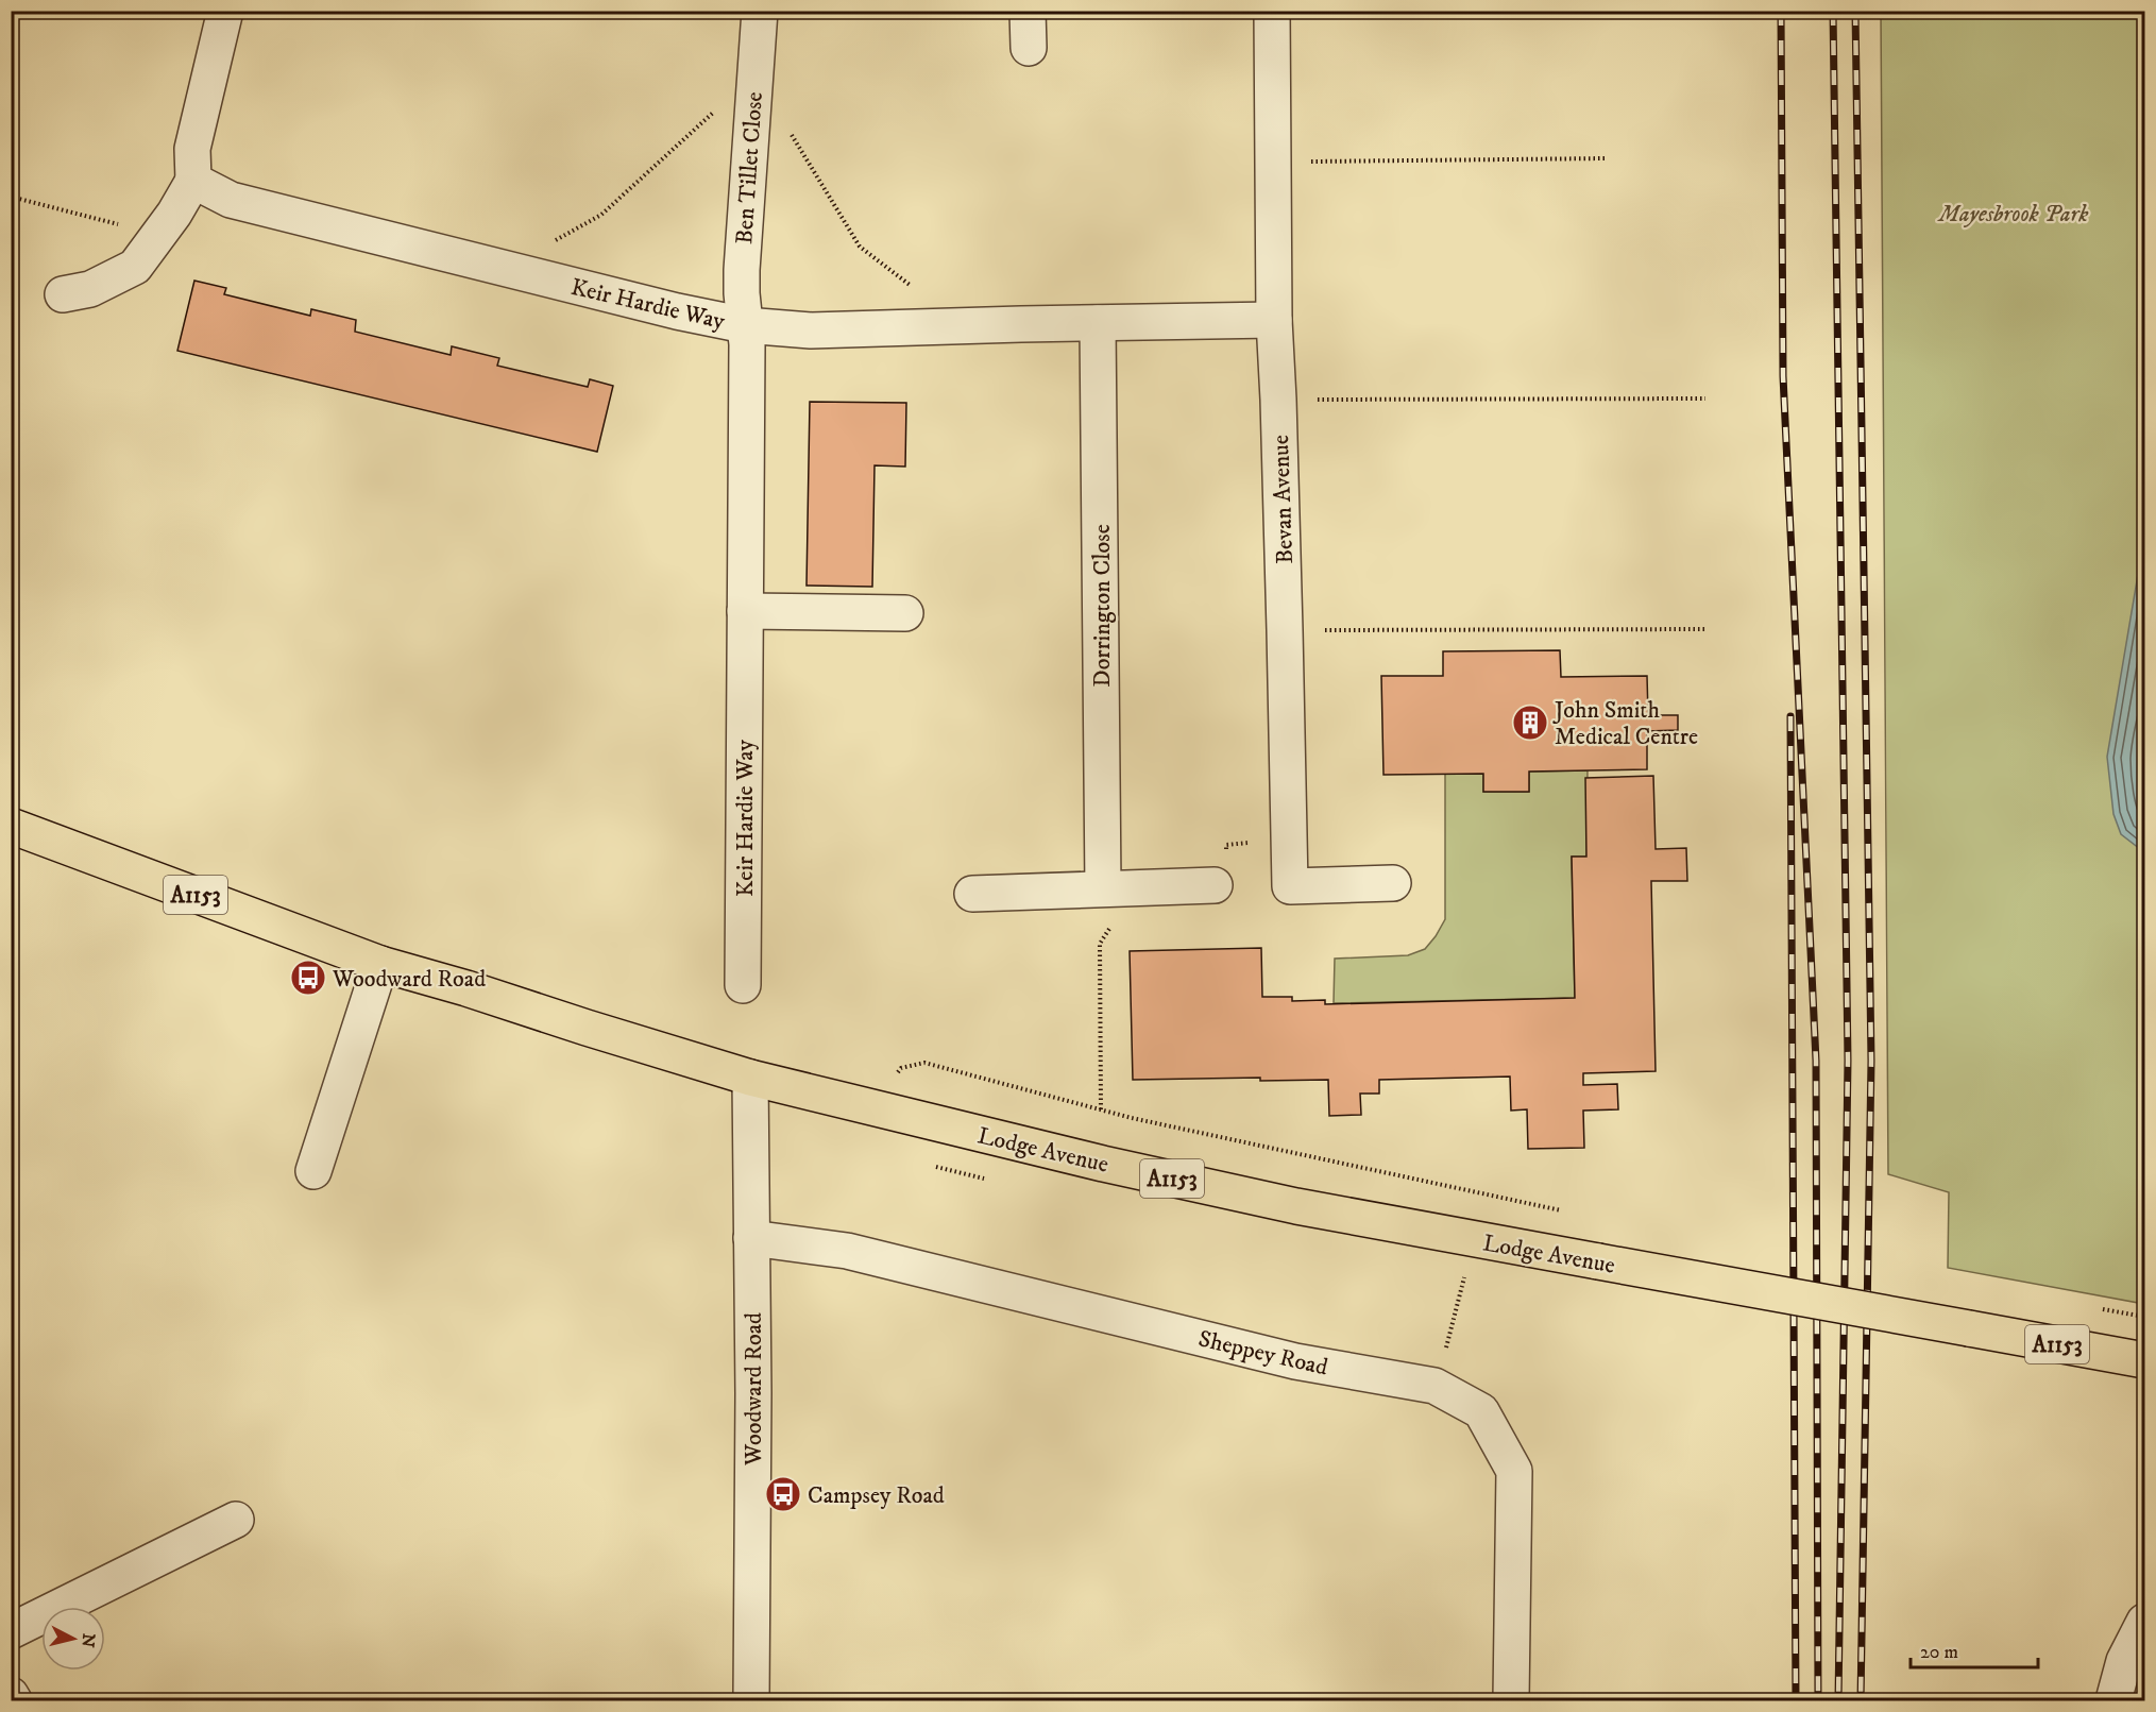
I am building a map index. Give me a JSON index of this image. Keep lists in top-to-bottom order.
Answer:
{
  "streets": {
    "main road": ["A1153", "Lodge Avenue"],
    "street": [
      "Ben Tillet Close",
      "Keir Hardie Way",
      "Bevan Avenue",
      "Dorrington Close",
      "Sheppey Road",
      "Woodward Road"
    ]
  },
  "crossings": [
    ["Ben Tillet Close", "Keir Hardie Way"],
    ["Lodge Avenue", "Woodward Road"],
    ["Sheppey Road", "Woodward Road"]
  ],
  "parks": ["Mayesbrook Park"],
  "places": {
    "building": ["John Smith Medical Centre"],
    "bus stop": ["Woodward Road", "Campsey Road"]
  },
  "scale_bar": "20 m",
  "north": "right"
}
